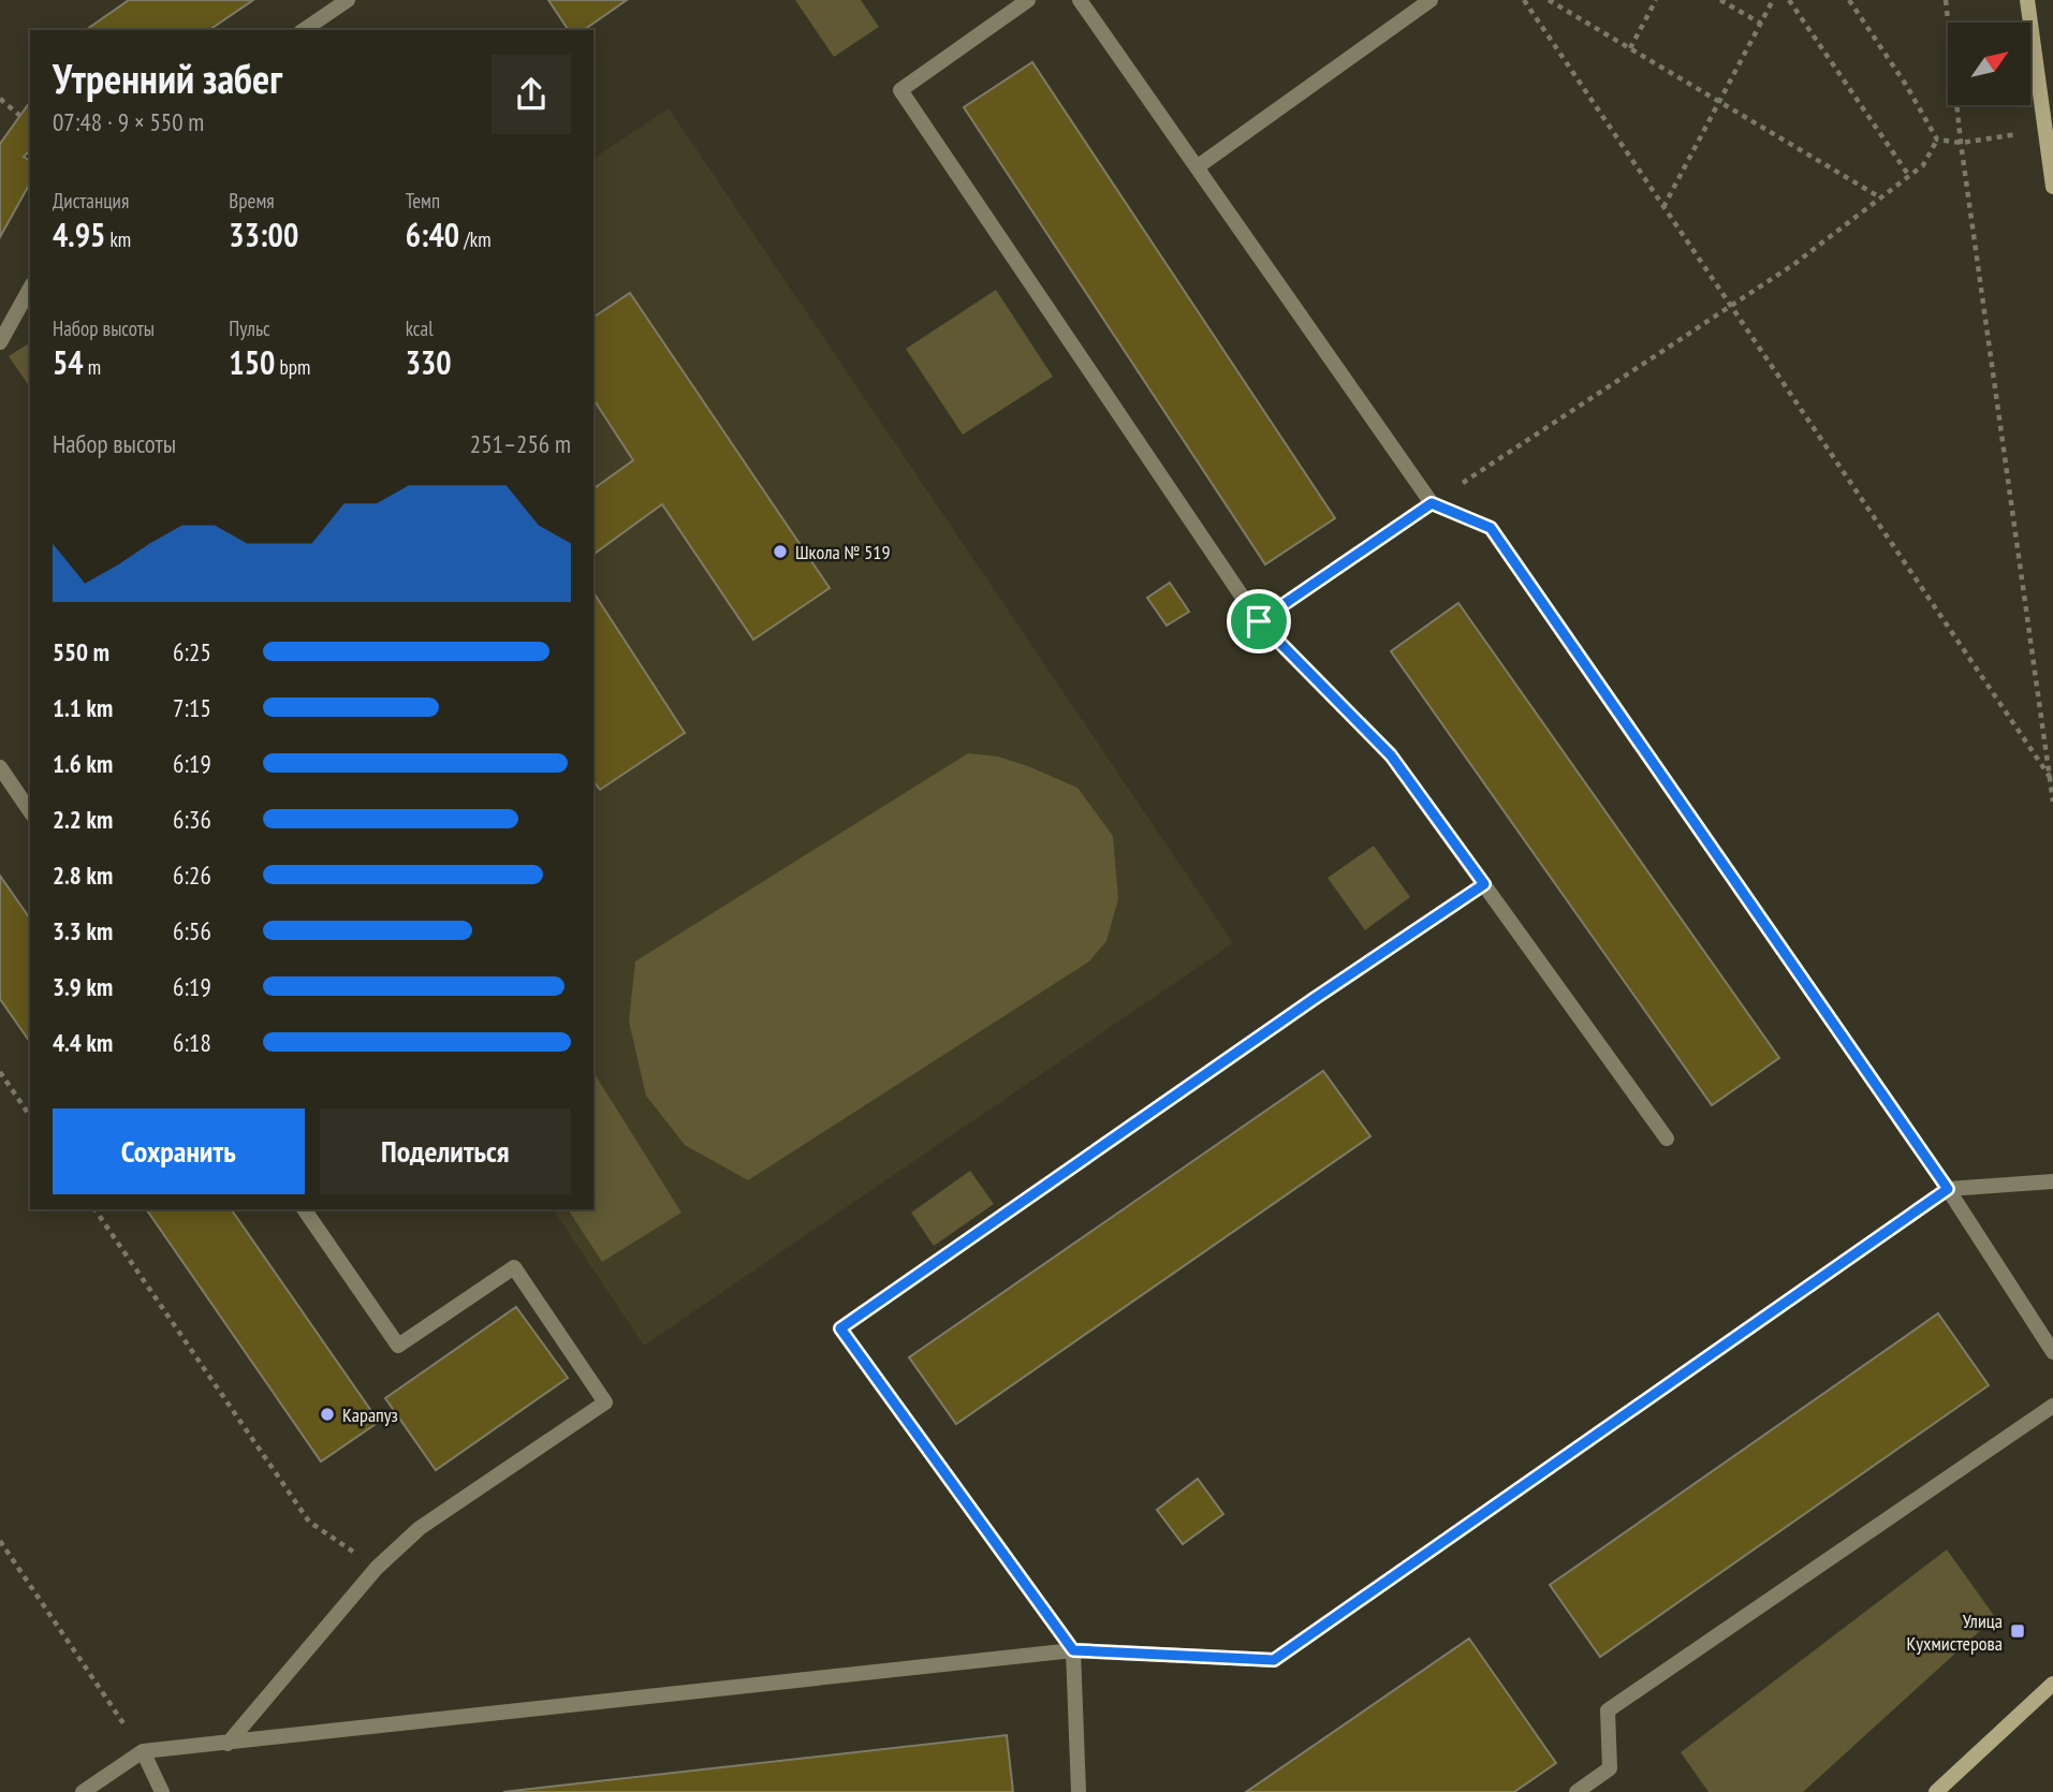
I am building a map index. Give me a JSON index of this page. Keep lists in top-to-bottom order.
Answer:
{
  "places": {
    "other": ["Школа № 519", "Карапуз"],
    "transit": ["Улица Кухмистерова"]
  },
  "north": "top right",
  "page": {
    "heading": ["Утренний забег", "07:48 · 9 × 550 m"],
    "stats": [
      ["Дистанция", "4.95 km"],
      ["Время", "33:00"],
      ["Темп", "6:40 /km"],
      ["Набор высоты", "54 m"],
      ["Пульс", "150 bpm"],
      ["kcal", "330"]
    ],
    "chart": ["Набор высоты", "251–256 m"],
    "list": [
      {
        "name": "550 m",
        "note": "6:25"
      },
      {
        "name": "1.1 km",
        "note": "7:15"
      },
      {
        "name": "1.6 km",
        "note": "6:19"
      },
      {
        "name": "2.2 km",
        "note": "6:36"
      },
      {
        "name": "2.8 km",
        "note": "6:26"
      },
      {
        "name": "3.3 km",
        "note": "6:56"
      },
      {
        "name": "3.9 km",
        "note": "6:19"
      },
      {
        "name": "4.4 km",
        "note": "6:18"
      }
    ],
    "buttons": ["Сохранить", "Поделиться"]
  }
}
